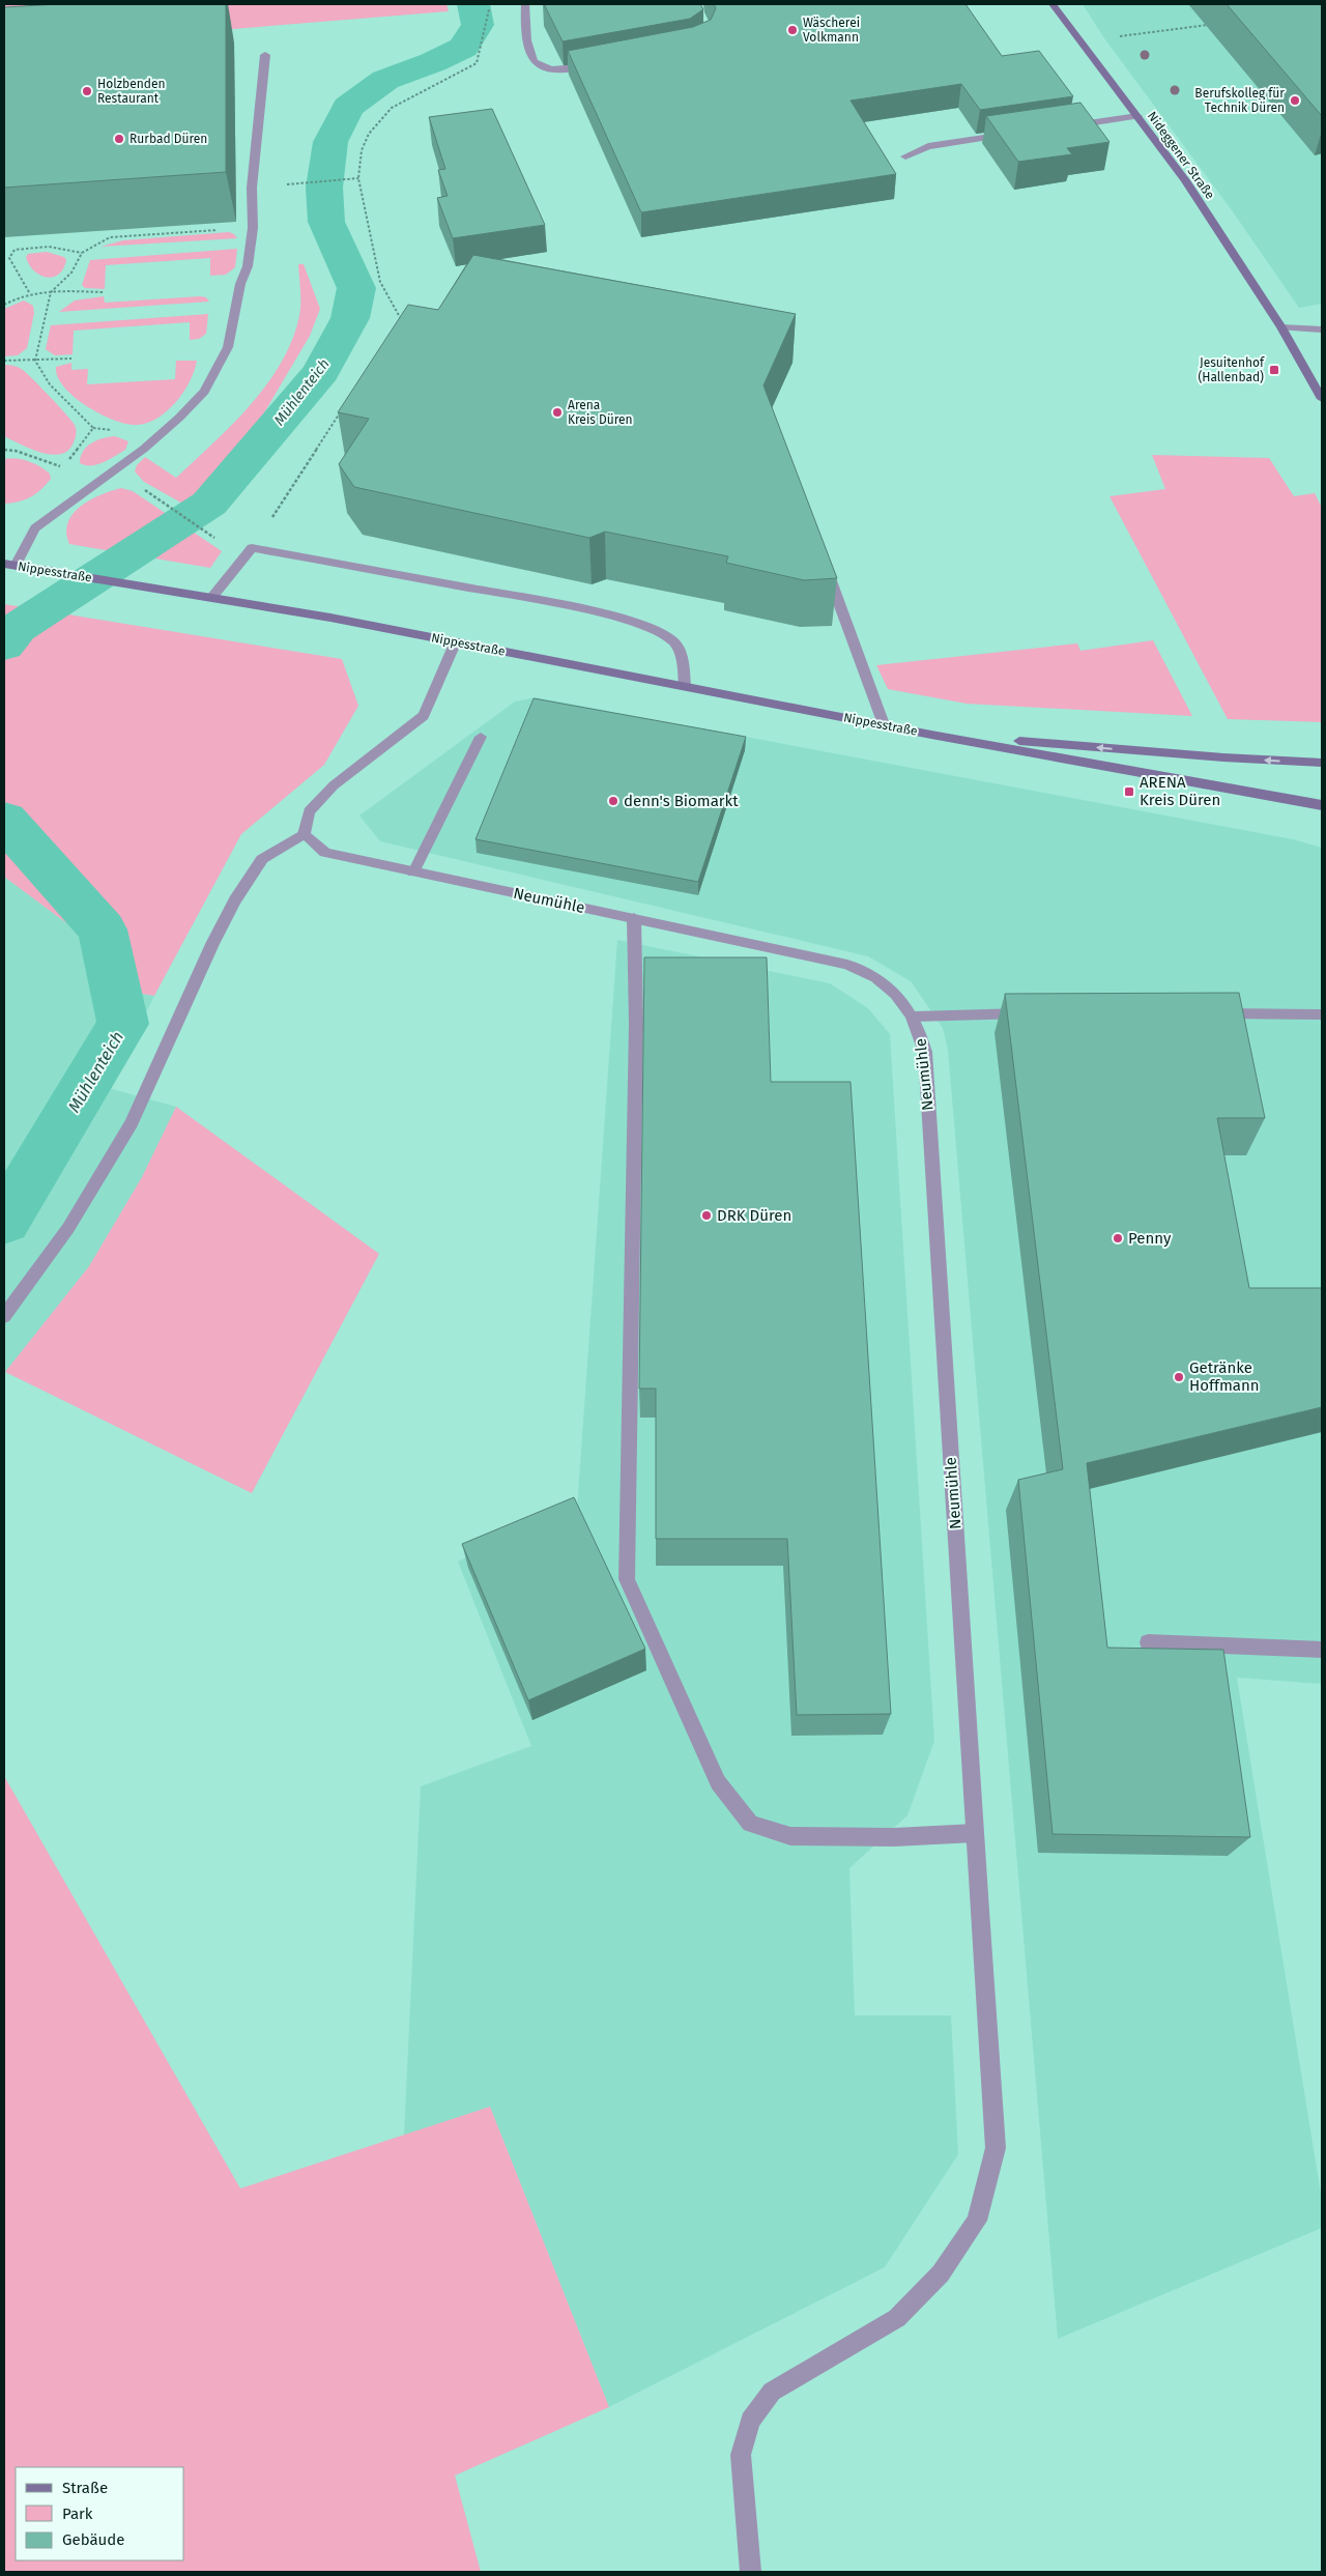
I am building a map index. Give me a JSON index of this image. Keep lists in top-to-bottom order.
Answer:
{
  "streets": {
    "street": ["Nideggener Straße", "Nippesstraße", "Neumühle"]
  },
  "water": ["Mühlenteich"],
  "places": {
    "other": [
      "Wäscherei Volkmann",
      "Holzbenden Restaurant",
      "Berufskolleg für Technik Düren",
      "Rurbad Düren",
      "Arena Kreis Düren",
      "denn's Biomarkt",
      "DRK Düren",
      "Penny",
      "Getränke Hoffmann"
    ],
    "transit": ["Jesuitenhof (Hallenbad)", "ARENA Kreis Düren"]
  },
  "legend": ["Straße", "Park", "Gebäude"]
}
